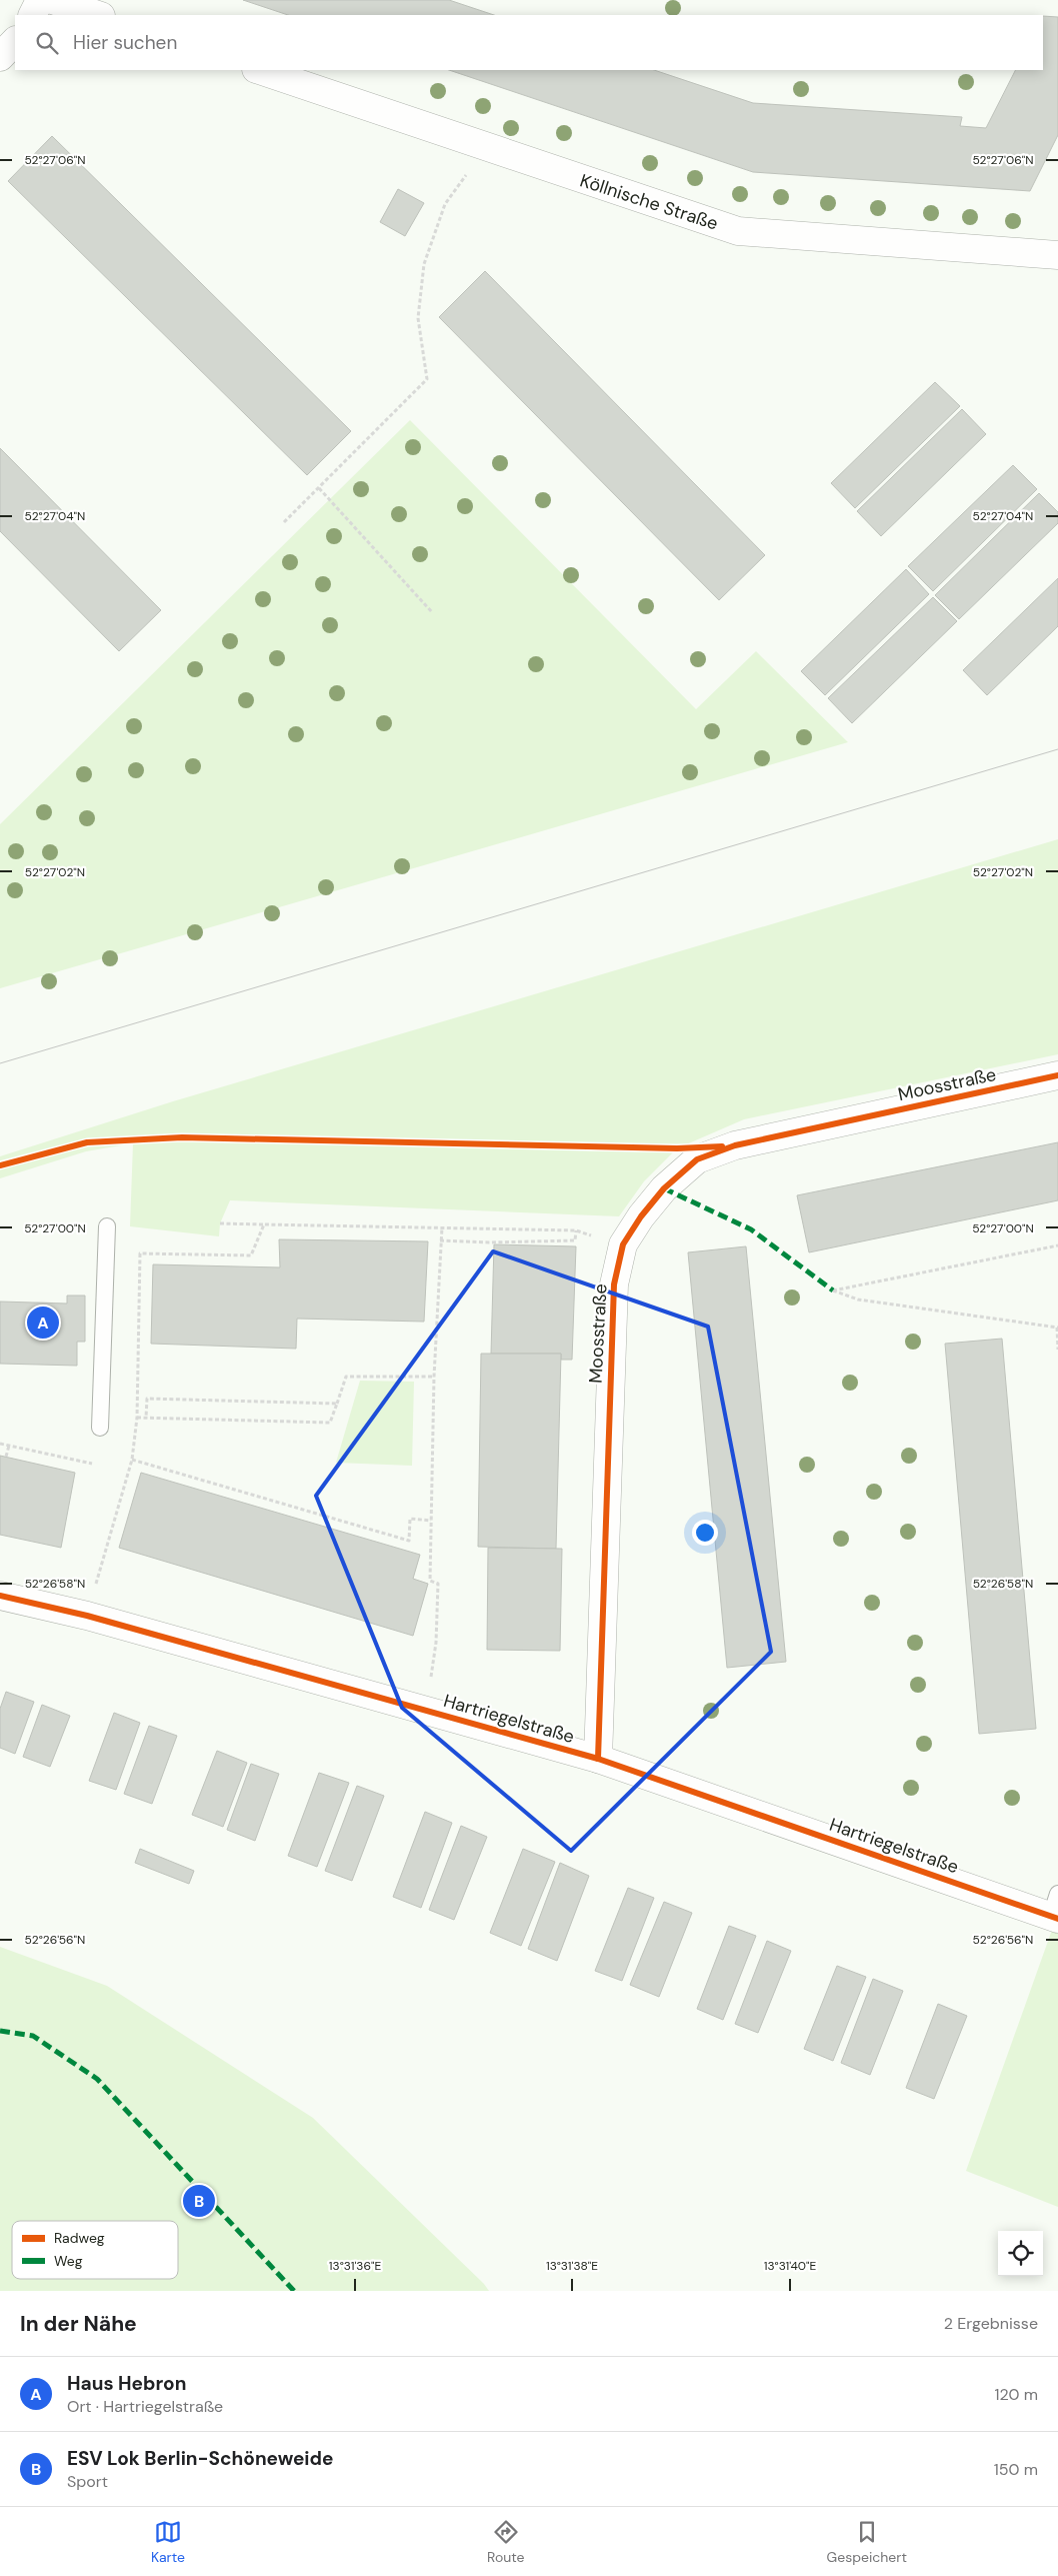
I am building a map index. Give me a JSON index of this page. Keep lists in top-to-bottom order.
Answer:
{
  "streets": {
    "street": ["Köllnische Straße", "Moosstraße", "Hartriegelstraße"]
  },
  "crossings": [
    ["Moosstraße", "Hartriegelstraße"]
  ],
  "legend": ["Radweg", "Weg"],
  "page": {
    "search": "Hier suchen",
    "pins": ["A", "B"],
    "heading": ["In der Nähe", "2 Ergebnisse"],
    "list": [
      {
        "mark": "A",
        "name": "Haus Hebron",
        "note": "Ort · Hartriegelstraße",
        "value": "120 m"
      },
      {
        "mark": "B",
        "name": "ESV Lok Berlin-Schöneweide",
        "note": "Sport",
        "value": "150 m"
      }
    ],
    "nav": ["Karte", "Route", "Gespeichert"]
  },
  "coordinates": [
    "52°27'06\"N",
    "52°27'04\"N",
    "52°27'02\"N",
    "52°27'00\"N",
    "52°26'58\"N",
    "52°26'56\"N",
    "13°31'36\"E",
    "13°31'38\"E",
    "13°31'40\"E"
  ]
}
